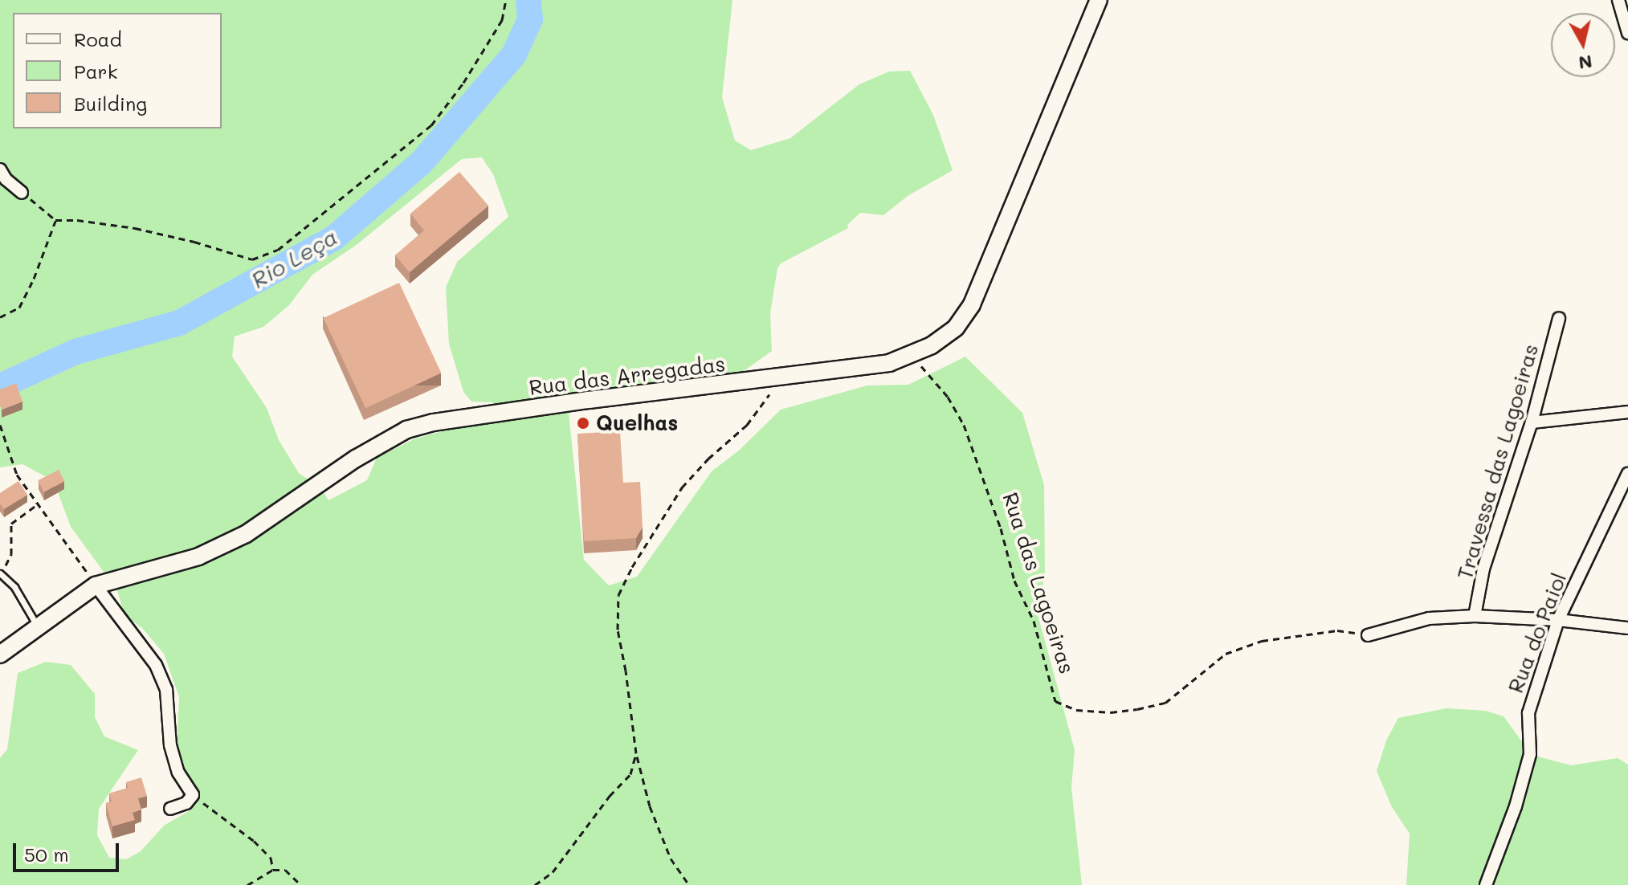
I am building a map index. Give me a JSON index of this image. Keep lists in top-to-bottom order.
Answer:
{
  "streets": {
    "street": ["Rua das Arregadas", "Travessa das Lagoeiras", "Rua do Paiol"],
    "path": ["Rua das Lagoeiras"]
  },
  "crossings": [
    ["Rua das Arregadas", "Rua das Lagoeiras"]
  ],
  "water": ["Rio Leça"],
  "places": ["Quelhas"],
  "legend": ["Road", "Park", "Building"],
  "scale_bar": "50 m",
  "north": "bottom"
}
